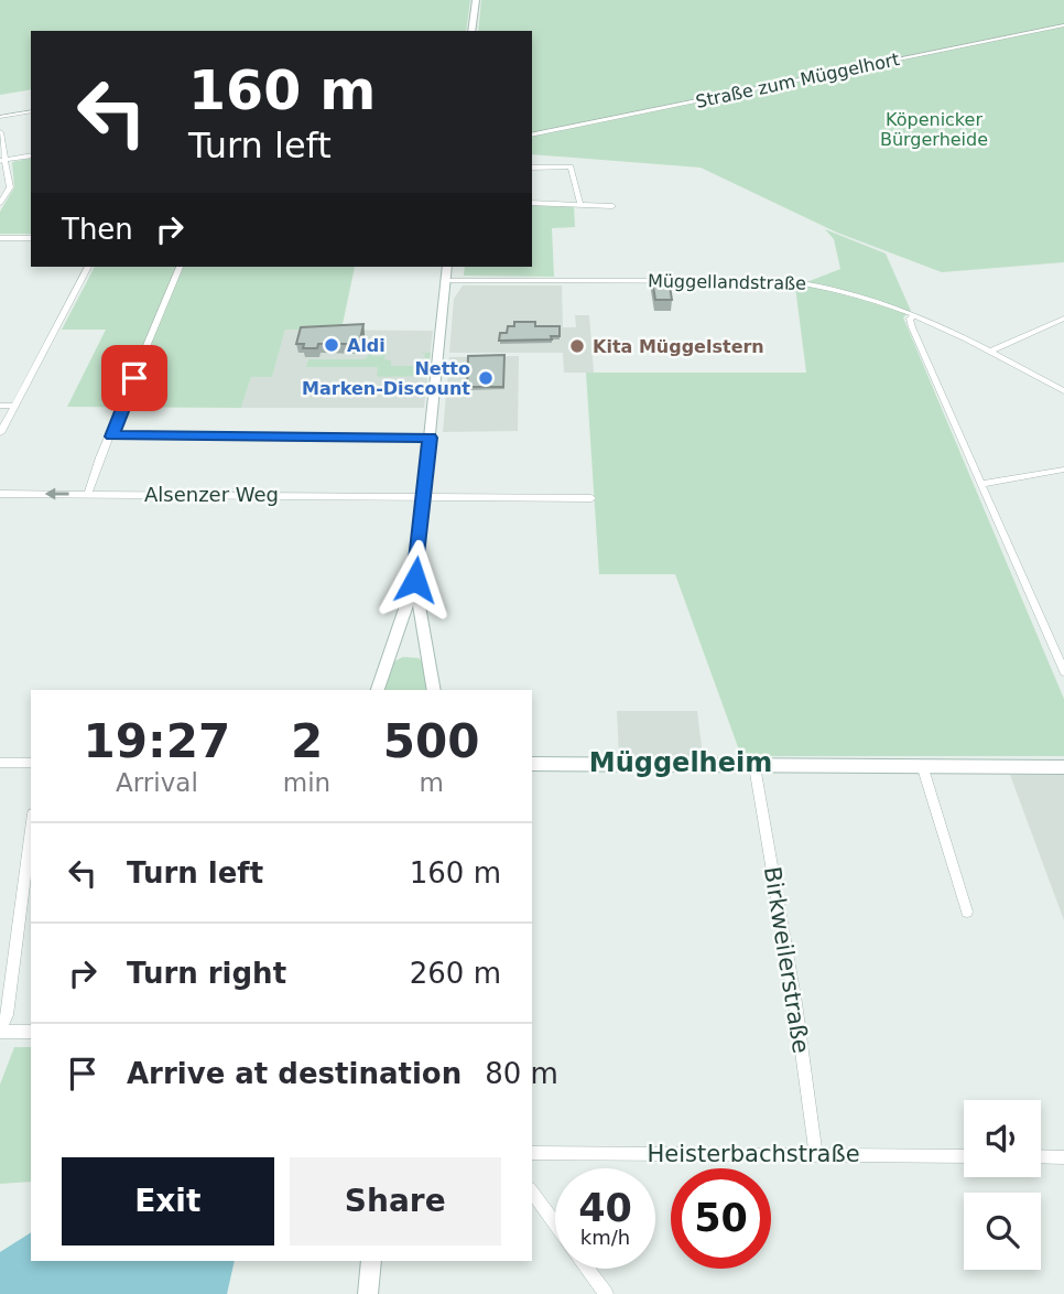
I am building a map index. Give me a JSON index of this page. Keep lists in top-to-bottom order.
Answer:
{
  "streets": {
    "street": [
      "Straße zum Müggelhort",
      "Müggellandstraße",
      "Alsenzer Weg",
      "Birkweilerstraße",
      "Heisterbachstraße"
    ]
  },
  "crossings": [
    ["Birkweilerstraße", "Heisterbachstraße"]
  ],
  "districts": ["Müggelheim"],
  "parks": ["Köpenicker Bürgerheide"],
  "places": ["Aldi", "Kita Müggelstern", "Netto Marken-Discount"],
  "page": {
    "turn": ["160 m", "Turn left"],
    "then": "Then",
    "eta": [
      "19:27",
      "Arrival",
      "2",
      "min",
      "500",
      "m"
    ],
    "list": [
      {
        "name": "Turn left",
        "value": "160 m"
      },
      {
        "name": "Turn right",
        "value": "260 m"
      },
      {
        "name": "Arrive at destination",
        "value": "80 m"
      }
    ],
    "buttons": ["Exit", "Share"],
    "speed": "40 km/h",
    "limit": "50"
  }
}
